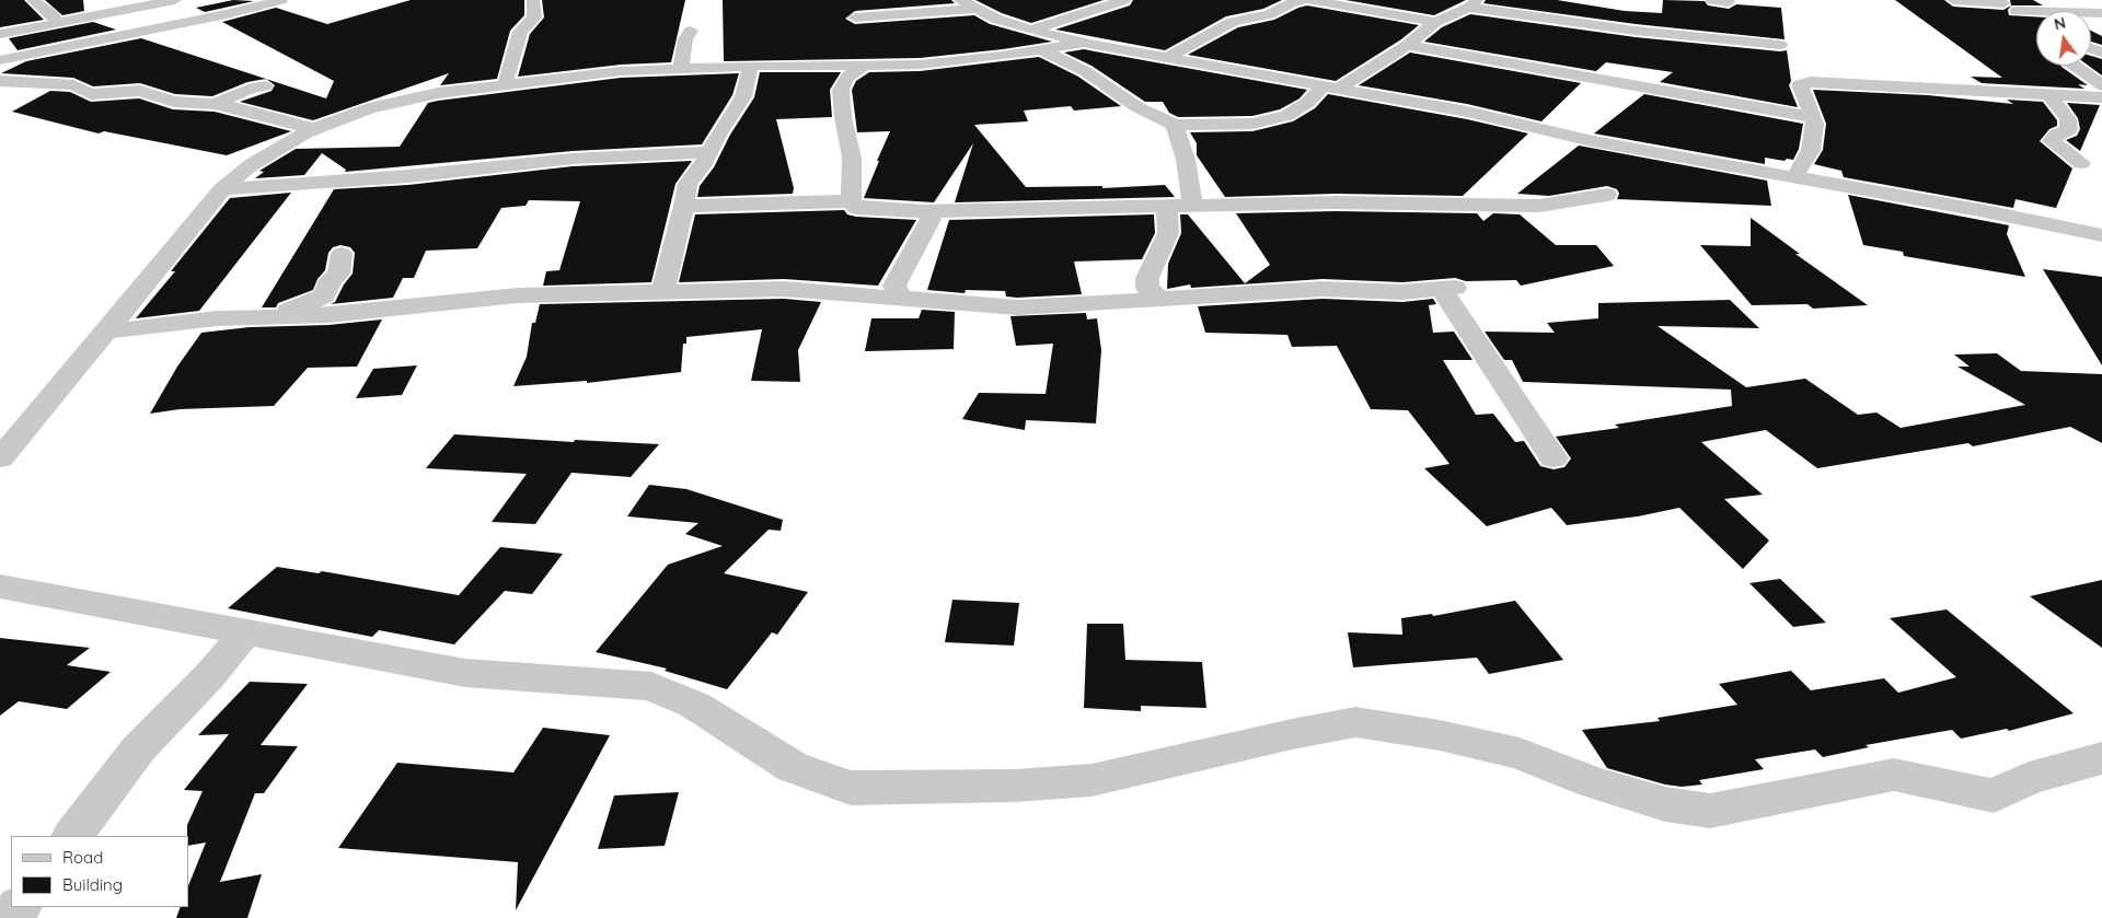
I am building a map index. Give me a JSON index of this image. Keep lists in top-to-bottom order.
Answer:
{
  "legend": ["Road", "Building"],
  "north": "top"
}
